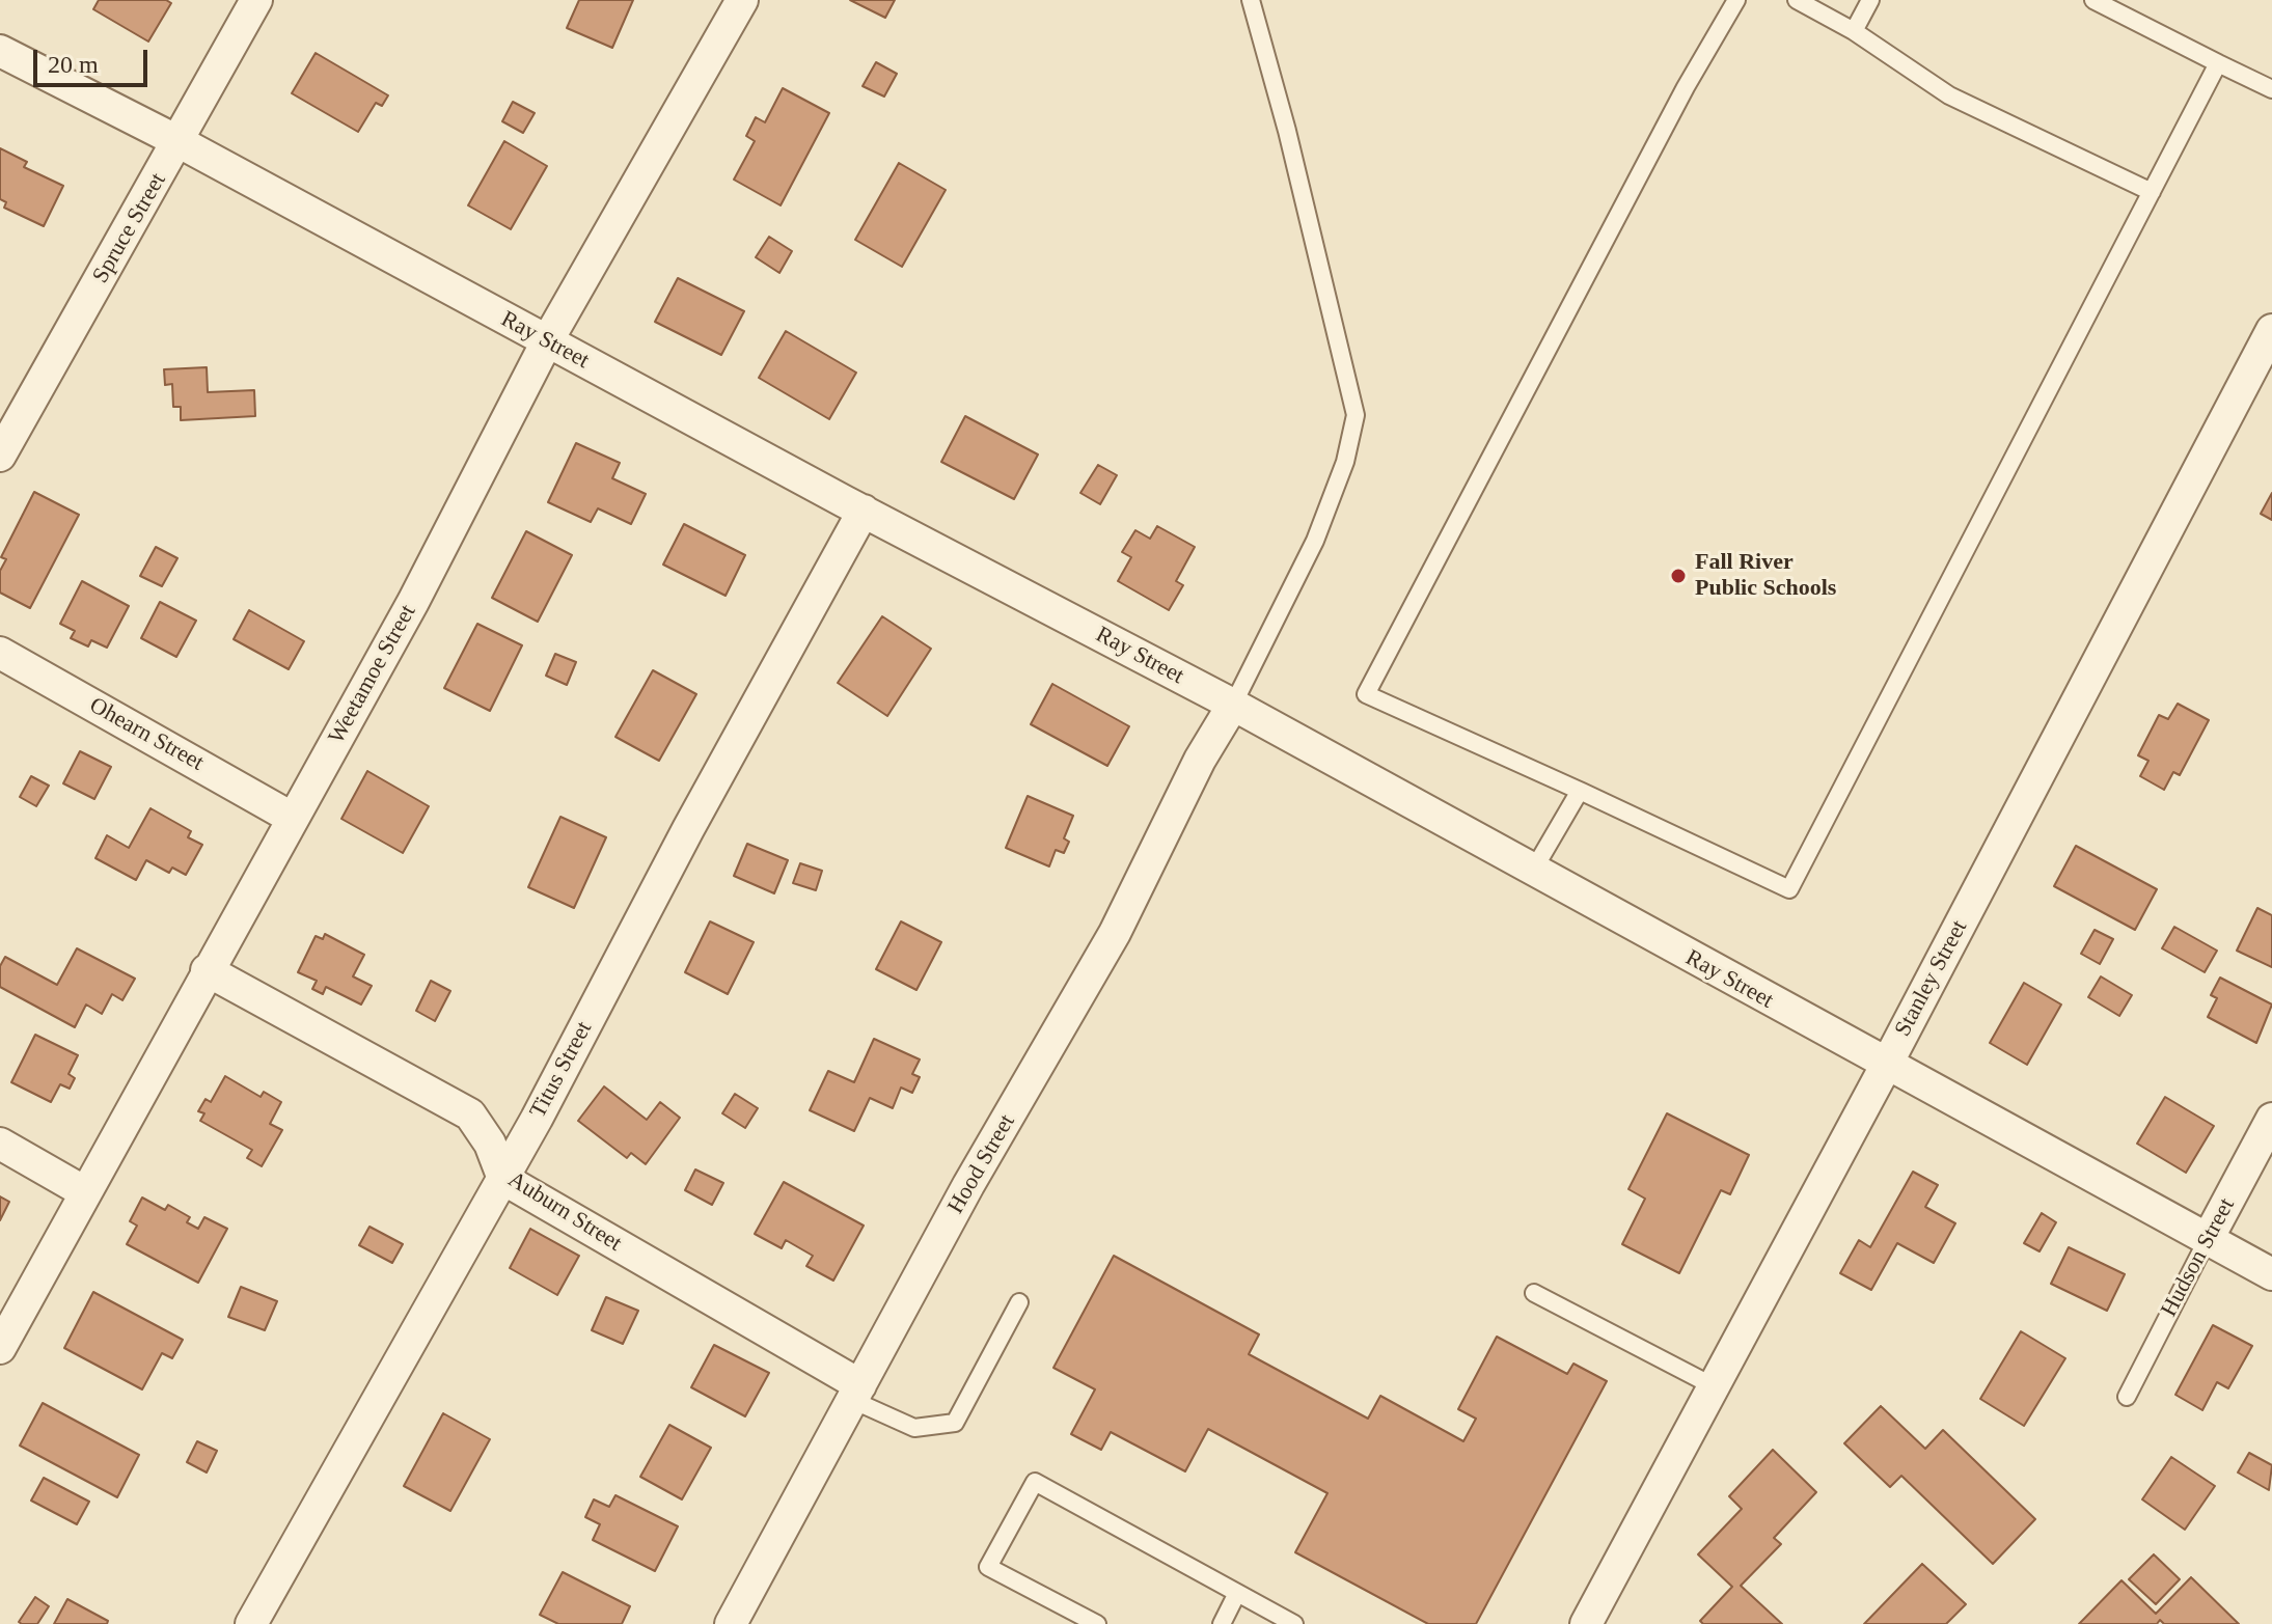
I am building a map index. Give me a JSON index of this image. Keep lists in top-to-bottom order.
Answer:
{
  "streets": {
    "street": [
      "Spruce Street",
      "Ray Street",
      "Weetamoe Street",
      "Ohearn Street",
      "Stanley Street",
      "Titus Street",
      "Hood Street",
      "Auburn Street",
      "Hudson Street"
    ]
  },
  "crossings": [
    ["Spruce Street", "Ray Street"],
    ["Ray Street", "Weetamoe Street"],
    ["Ray Street", "Stanley Street"],
    ["Ray Street", "Titus Street"],
    ["Ray Street", "Hood Street"],
    ["Ray Street", "Hudson Street"],
    ["Weetamoe Street", "Ohearn Street"],
    ["Weetamoe Street", "Auburn Street"],
    ["Titus Street", "Auburn Street"],
    ["Hood Street", "Auburn Street"]
  ],
  "places": ["Fall River Public Schools"],
  "scale_bar": "20 m"
}
